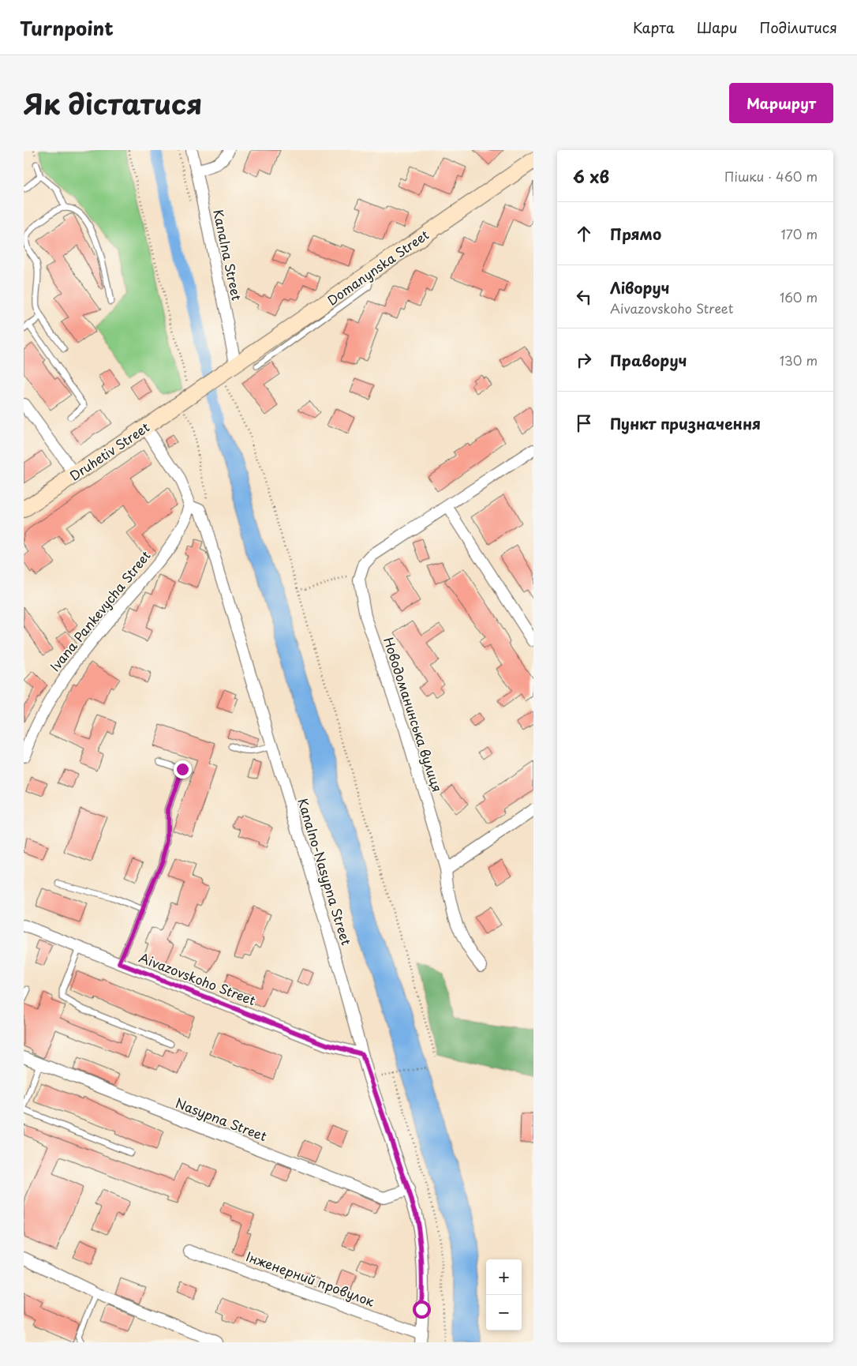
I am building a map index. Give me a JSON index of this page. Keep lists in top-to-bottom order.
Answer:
{
  "streets": {
    "main road": ["Domanynska Street", "Druhetiv Street"],
    "street": [
      "Kanalna Street",
      "Ivana Pankevycha Street",
      "Новодоманинська вулиця",
      "Kanalno-Nasypna Street",
      "Aivazovskoho Street",
      "Nasypna Street",
      "Інженерний провулок"
    ]
  },
  "crossings": [
    ["Kanalna Street", "Domanynska Street"],
    ["Domanynska Street", "Druhetiv Street"],
    ["Druhetiv Street", "Kanalno-Nasypna Street"],
    ["Ivana Pankevycha Street", "Kanalno-Nasypna Street"],
    ["Kanalno-Nasypna Street", "Aivazovskoho Street"],
    ["Kanalno-Nasypna Street", "Nasypna Street"],
    ["Kanalno-Nasypna Street", "Інженерний провулок"]
  ],
  "page": {
    "header": "Turnpoint",
    "nav": ["Карта", "Шари", "Поділитися"],
    "title": "Як дістатися",
    "buttons": "Маршрут",
    "heading": ["6 хв", "Пішки · 460 m"],
    "list": [
      ["Прямо", "170 m"],
      ["Ліворуч", "Aivazovskoho Street", "160 m"],
      ["Праворуч", "130 m"],
      "Пункт призначення"
    ],
    "map_buttons": ["+", "−"]
  }
}
